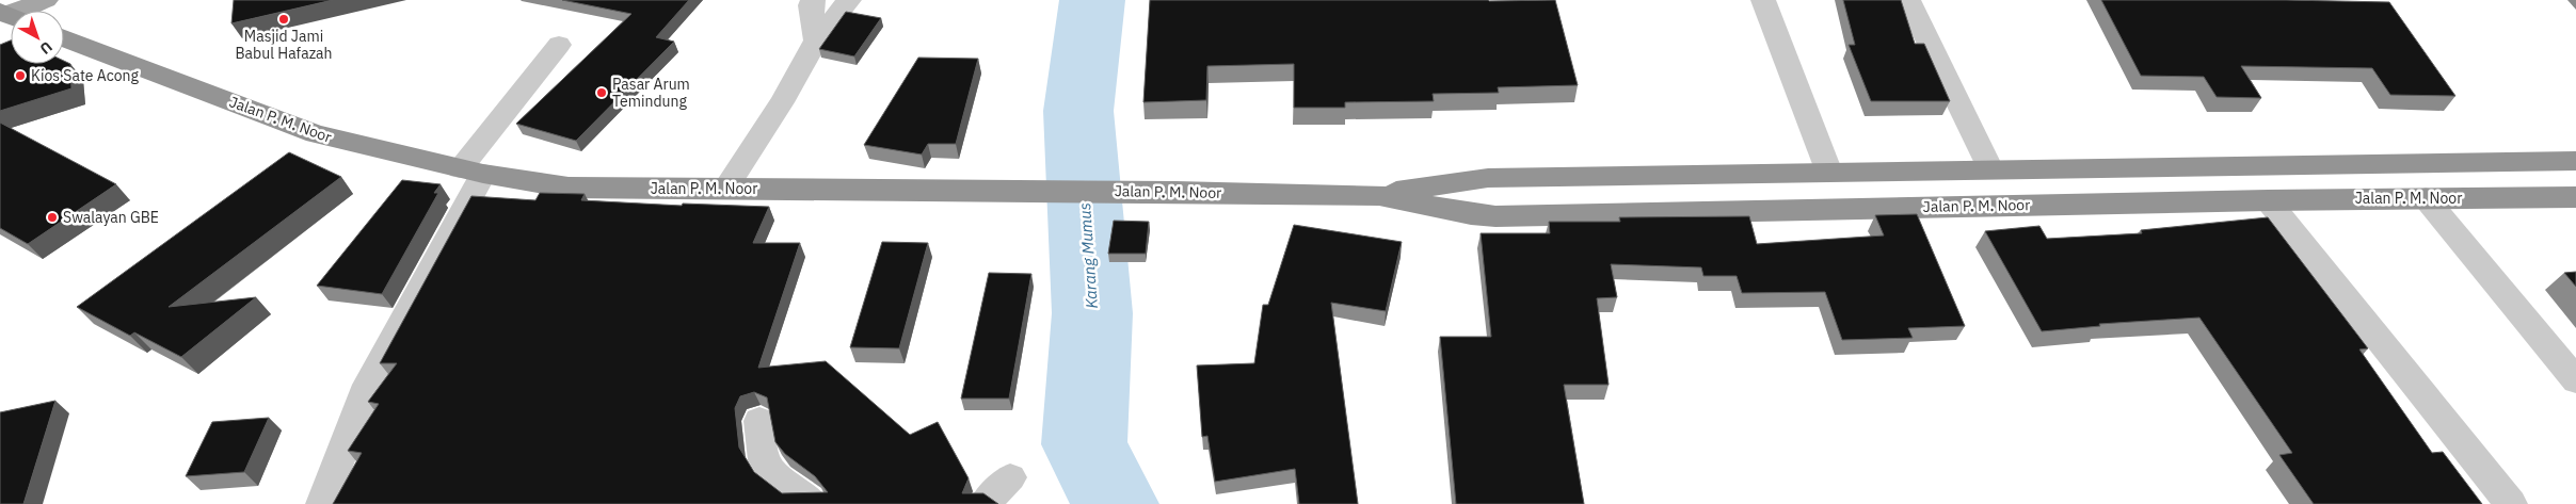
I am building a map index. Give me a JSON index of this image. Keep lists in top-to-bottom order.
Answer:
{
  "streets": {
    "highway": ["Jalan P. M. Noor"]
  },
  "water": ["Karang Mumus"],
  "places": [
    "Masjid Jami Babul Hafazah",
    "Kios Sate Acong",
    "Pasar Arum Temindung",
    "Swalayan GBE"
  ],
  "north": "bottom right"
}
